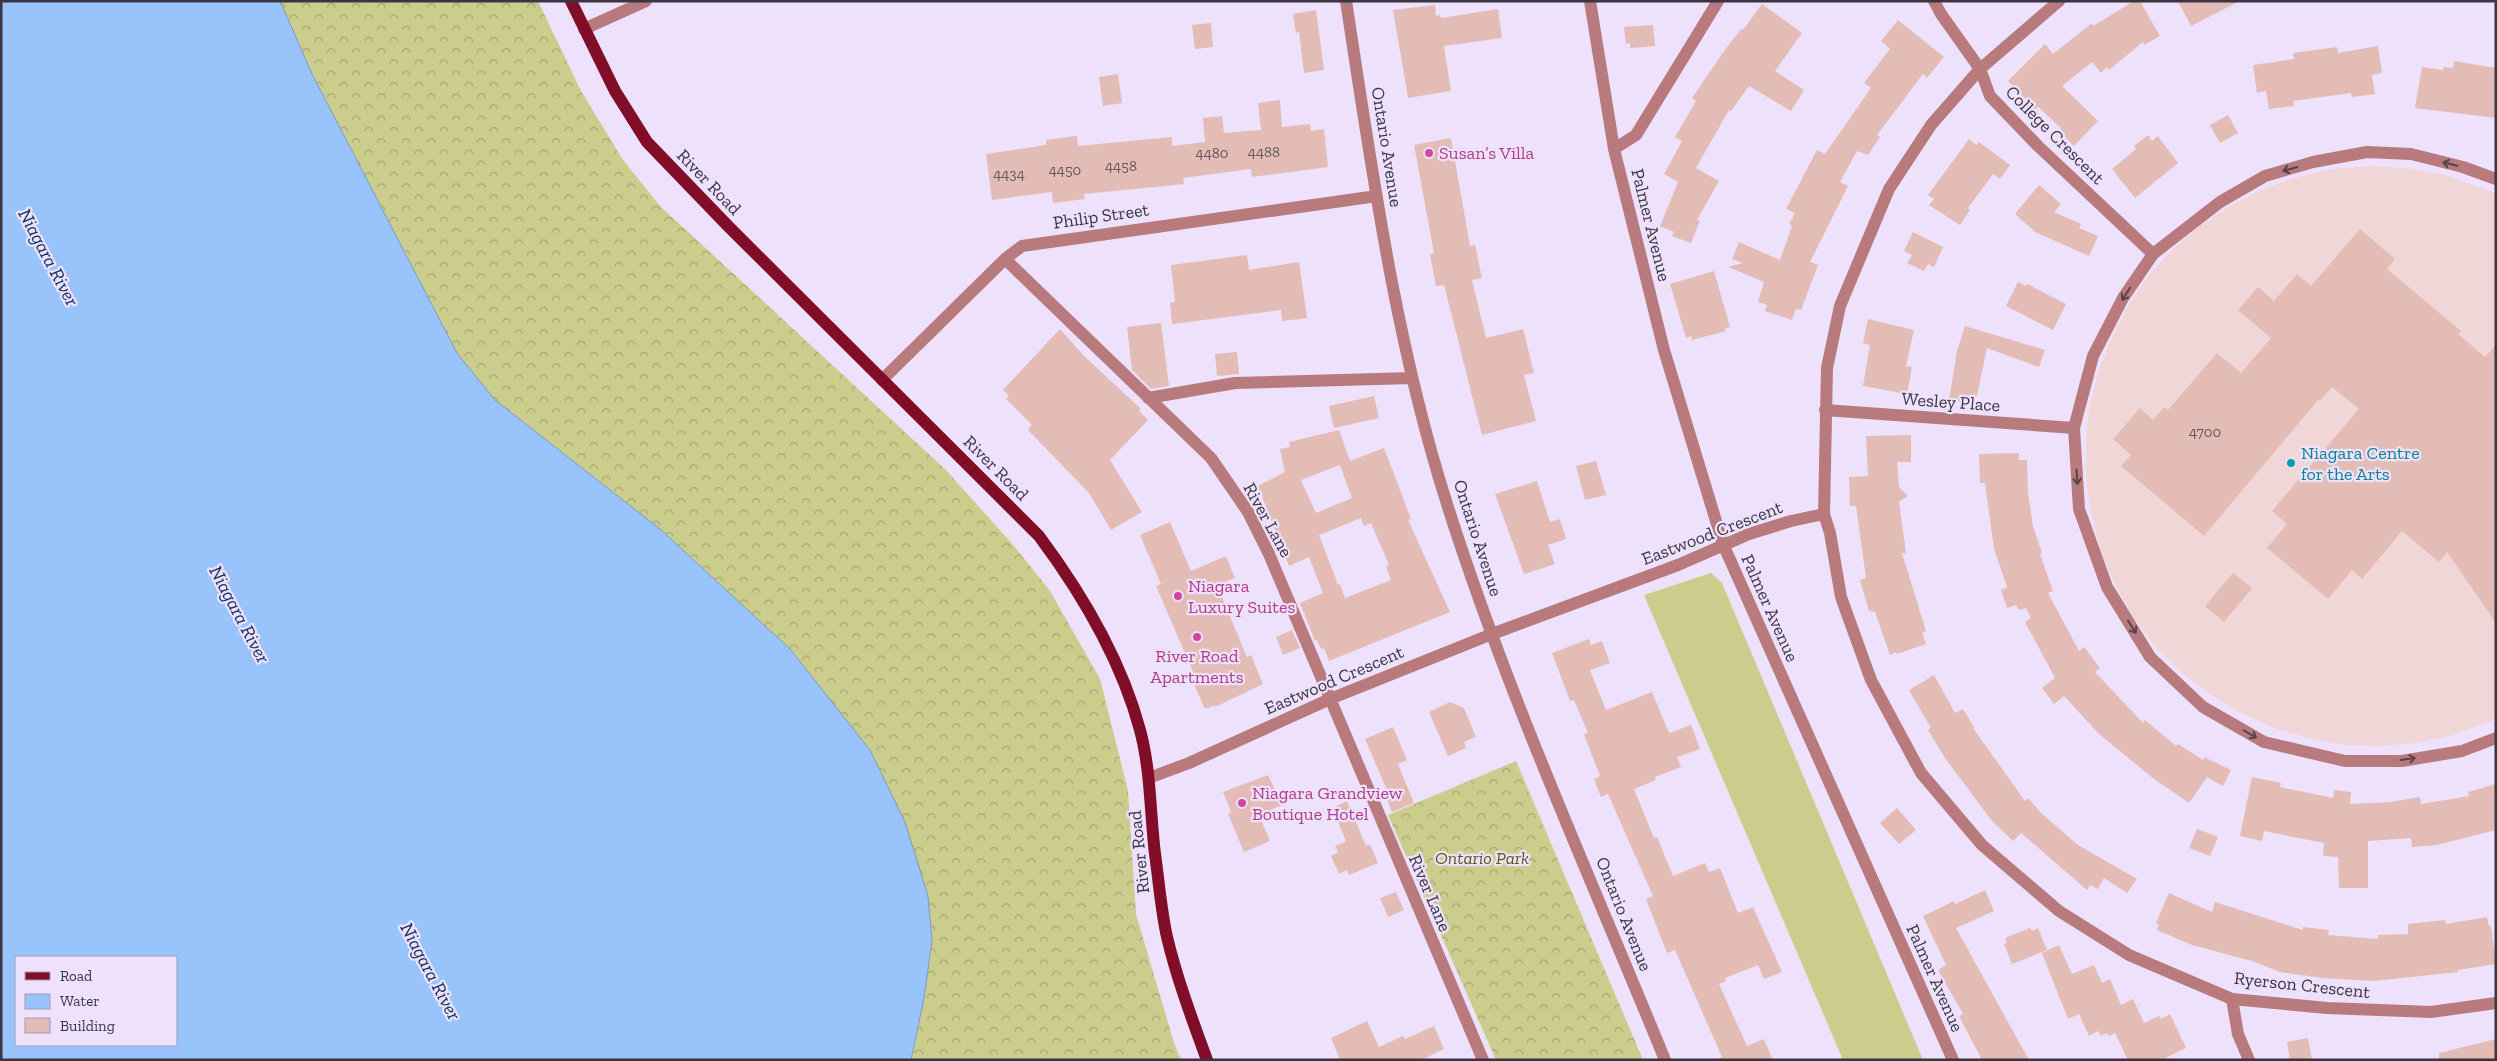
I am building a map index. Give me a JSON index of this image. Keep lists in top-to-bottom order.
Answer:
{
  "streets": {
    "main road": ["River Road"],
    "street": [
      "College Crescent",
      "Ontario Avenue",
      "Philip Street",
      "Palmer Avenue",
      "Wesley Place",
      "River Lane",
      "Eastwood Crescent",
      "Ryerson Crescent"
    ]
  },
  "crossings": [
    ["Ontario Avenue", "Philip Street"],
    ["Ontario Avenue", "Eastwood Crescent"],
    ["River Road", "Philip Street"],
    ["River Road", "Eastwood Crescent"],
    ["Philip Street", "River Lane"],
    ["Palmer Avenue", "Eastwood Crescent"],
    ["River Lane", "Eastwood Crescent"],
    ["Eastwood Crescent", "Ryerson Crescent"]
  ],
  "water": ["Niagara River"],
  "parks": ["Ontario Park"],
  "places": [
    "Susan’s Villa",
    "Niagara Centre for the Arts",
    "Niagara Luxury Suites",
    "River Road Apartments",
    "Niagara Grandview Boutique Hotel"
  ],
  "house_numbers": [
    "4488",
    "4480",
    "4458",
    "4450",
    "4434",
    "4700"
  ],
  "legend": ["Road", "Water", "Building"]
}
